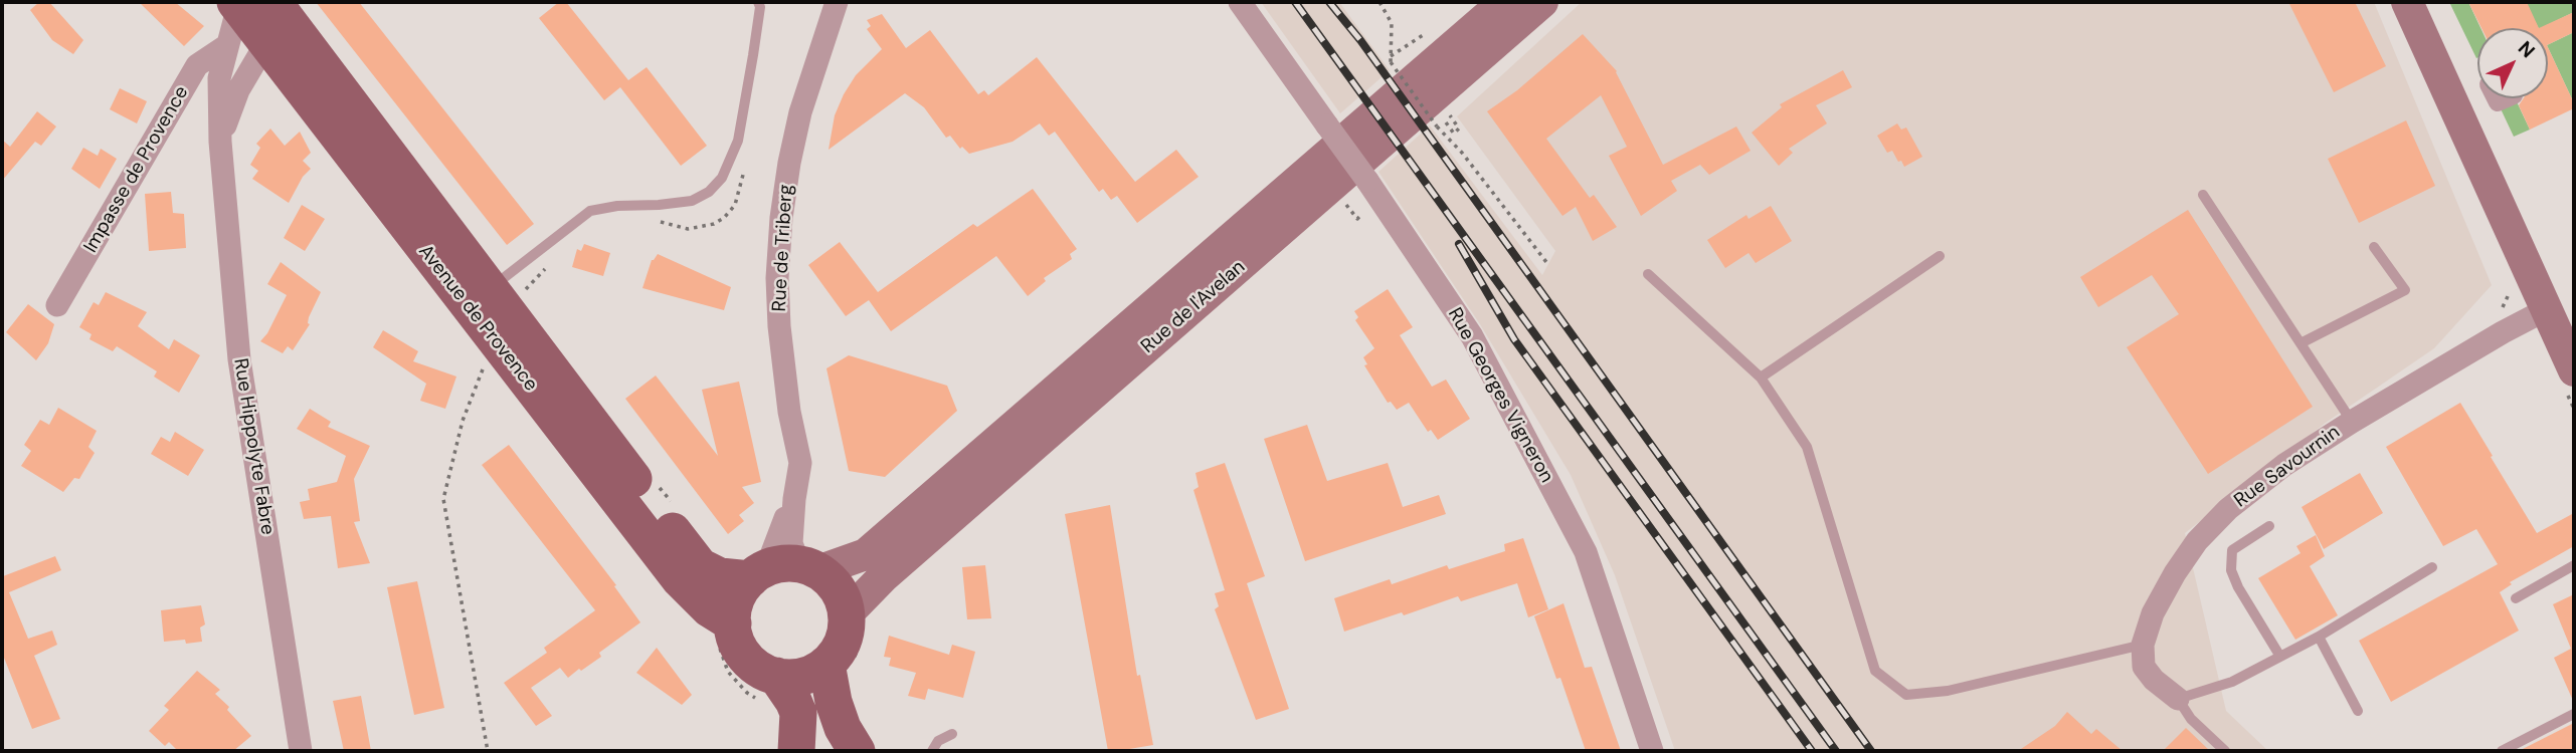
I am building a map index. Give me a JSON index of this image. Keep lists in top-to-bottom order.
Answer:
{
  "streets": {
    "main road": ["Rue de l'Avelan", "Avenue de Provence"],
    "street": [
      "Impasse de Provence",
      "Rue de Triberg",
      "Rue Georges Vigneron",
      "Rue Hippolyte Fabre",
      "Rue Savournin"
    ]
  },
  "crossings": [
    ["Impasse de Provence", "Rue Hippolyte Fabre"],
    ["Rue de Triberg", "Rue de l'Avelan"],
    ["Rue de Triberg", "Avenue de Provence"],
    ["Rue de l'Avelan", "Avenue de Provence"],
    ["Avenue de Provence", "Rue Hippolyte Fabre"]
  ],
  "north": "top right"
}
